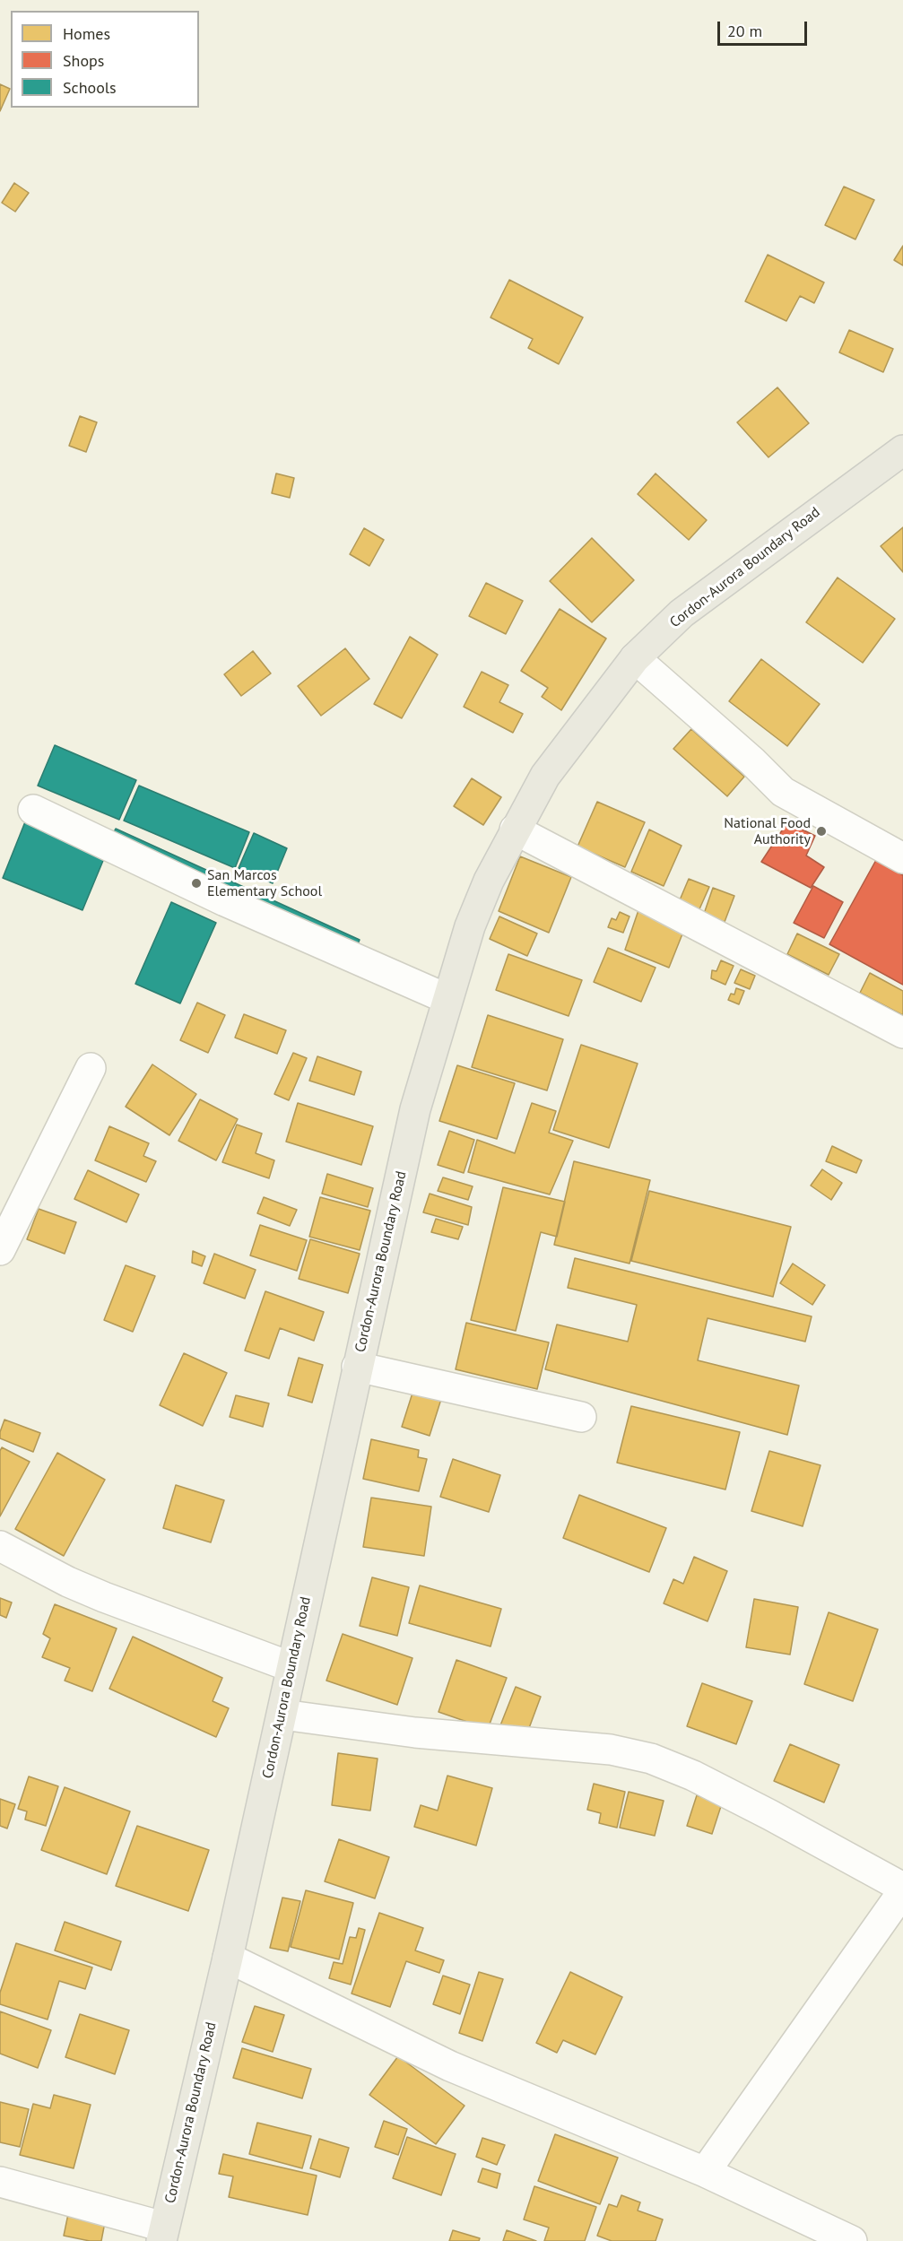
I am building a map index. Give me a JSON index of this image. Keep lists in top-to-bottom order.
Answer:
{
  "streets": {
    "main road": ["Cordon-Aurora Boundary Road"]
  },
  "places": ["National Food Authority", "San Marcos Elementary School"],
  "legend": ["Homes", "Shops", "Schools"],
  "scale_bar": "20 m"
}
